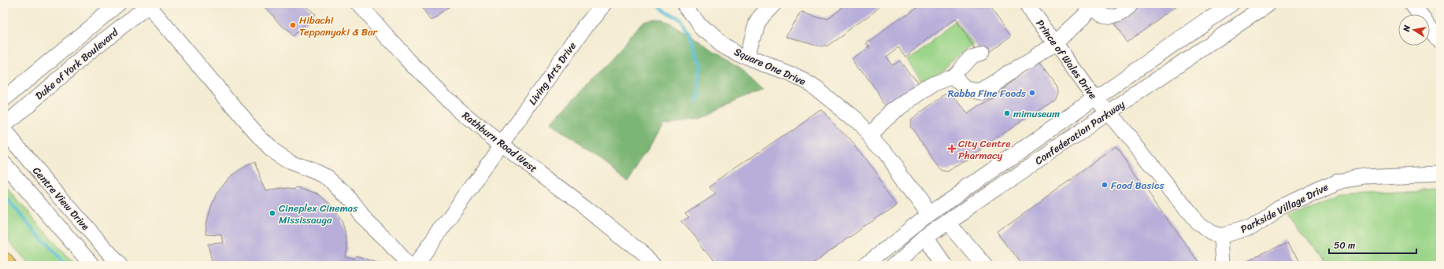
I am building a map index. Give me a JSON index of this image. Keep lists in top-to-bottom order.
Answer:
{
  "streets": {
    "street": [
      "Prince of Wales Drive",
      "Duke of York Boulevard",
      "Square One Drive",
      "Living Arts Drive",
      "Confederation Parkway",
      "Rathburn Road West",
      "Centre View Drive",
      "Parkside Village Drive"
    ]
  },
  "crossings": [
    ["Prince of Wales Drive", "Confederation Parkway"],
    ["Square One Drive", "Confederation Parkway"],
    ["Living Arts Drive", "Rathburn Road West"]
  ],
  "places": {
    "other": [
      "Hibachi Teppanyaki & Bar",
      "Rabba Fine Foods",
      "mimuseum",
      "Food Basics",
      "Cineplex Cinemas Mississauga"
    ],
    "health": ["City Centre Pharmacy"]
  },
  "scale_bar": "50 m",
  "north": "left"
}
